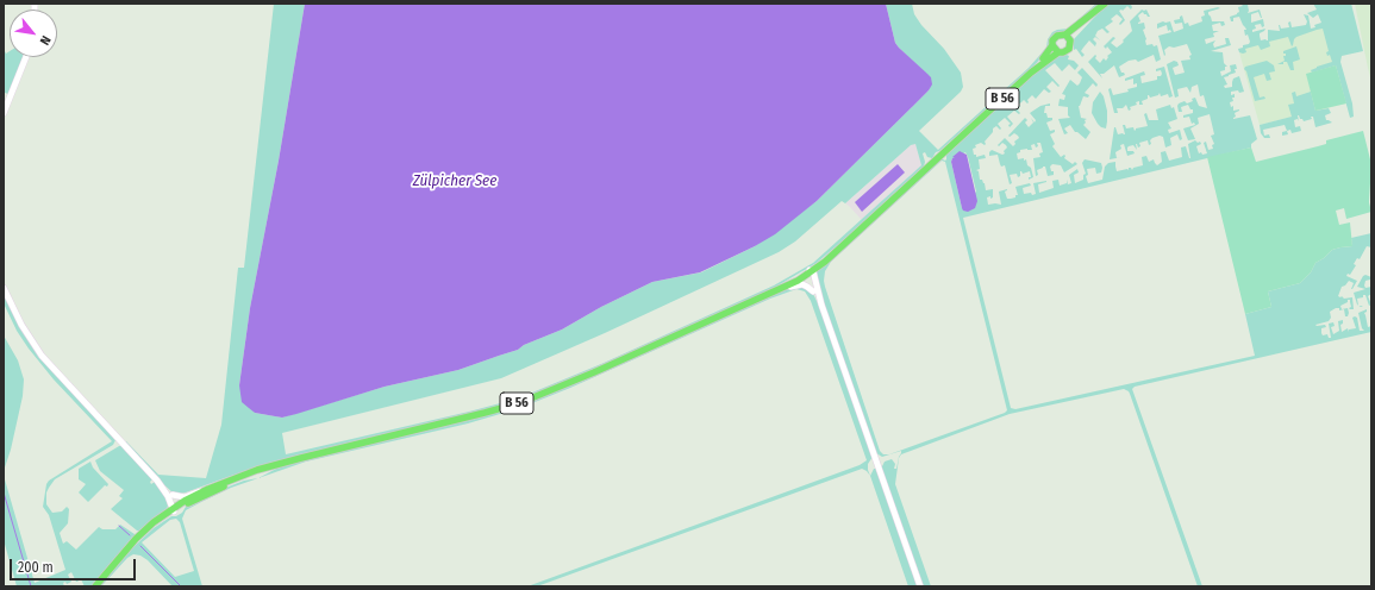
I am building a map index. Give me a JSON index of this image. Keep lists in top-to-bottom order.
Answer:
{
  "streets": {
    "main road": ["B 56"]
  },
  "water": ["Zülpicher See"],
  "scale_bar": "200 m",
  "north": "bottom right"
}
